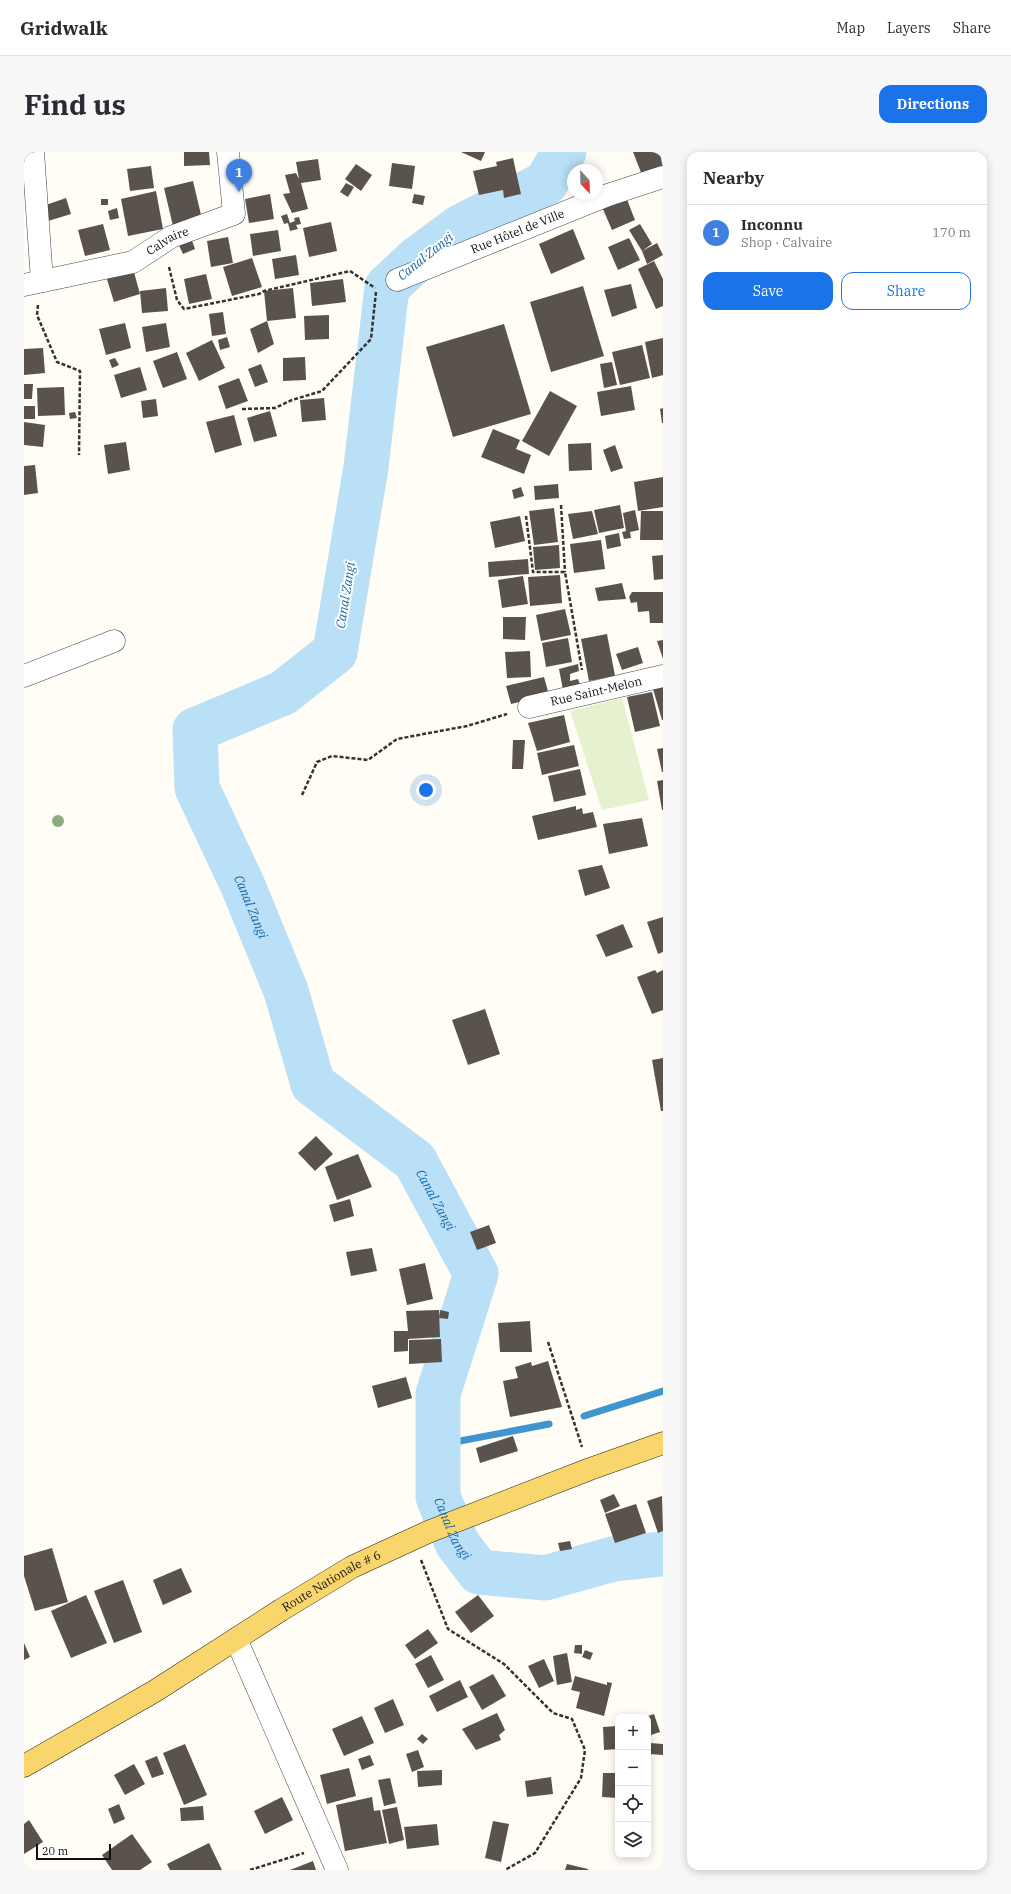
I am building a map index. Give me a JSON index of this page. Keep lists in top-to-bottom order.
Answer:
{
  "streets": {
    "main road": ["Route Nationale # 6"],
    "street": ["Rue Hôtel de Ville", "Calvaire", "Rue Saint-Melon"]
  },
  "water": ["Canal Zangi"],
  "scale_bar": "20 m",
  "north": "bottom",
  "page": {
    "header": "Gridwalk",
    "nav": ["Map", "Layers", "Share"],
    "buttons": [
      "Directions",
      ["Save", "Share"]
    ],
    "title": "Find us",
    "heading": "Nearby",
    "pins": "1",
    "list": [
      {
        "mark": "1",
        "name": "Inconnu",
        "note": "Shop · Calvaire",
        "value": "170 m"
      }
    ],
    "map_buttons": ["+", "−"],
    "scale": "20 m"
  }
}
